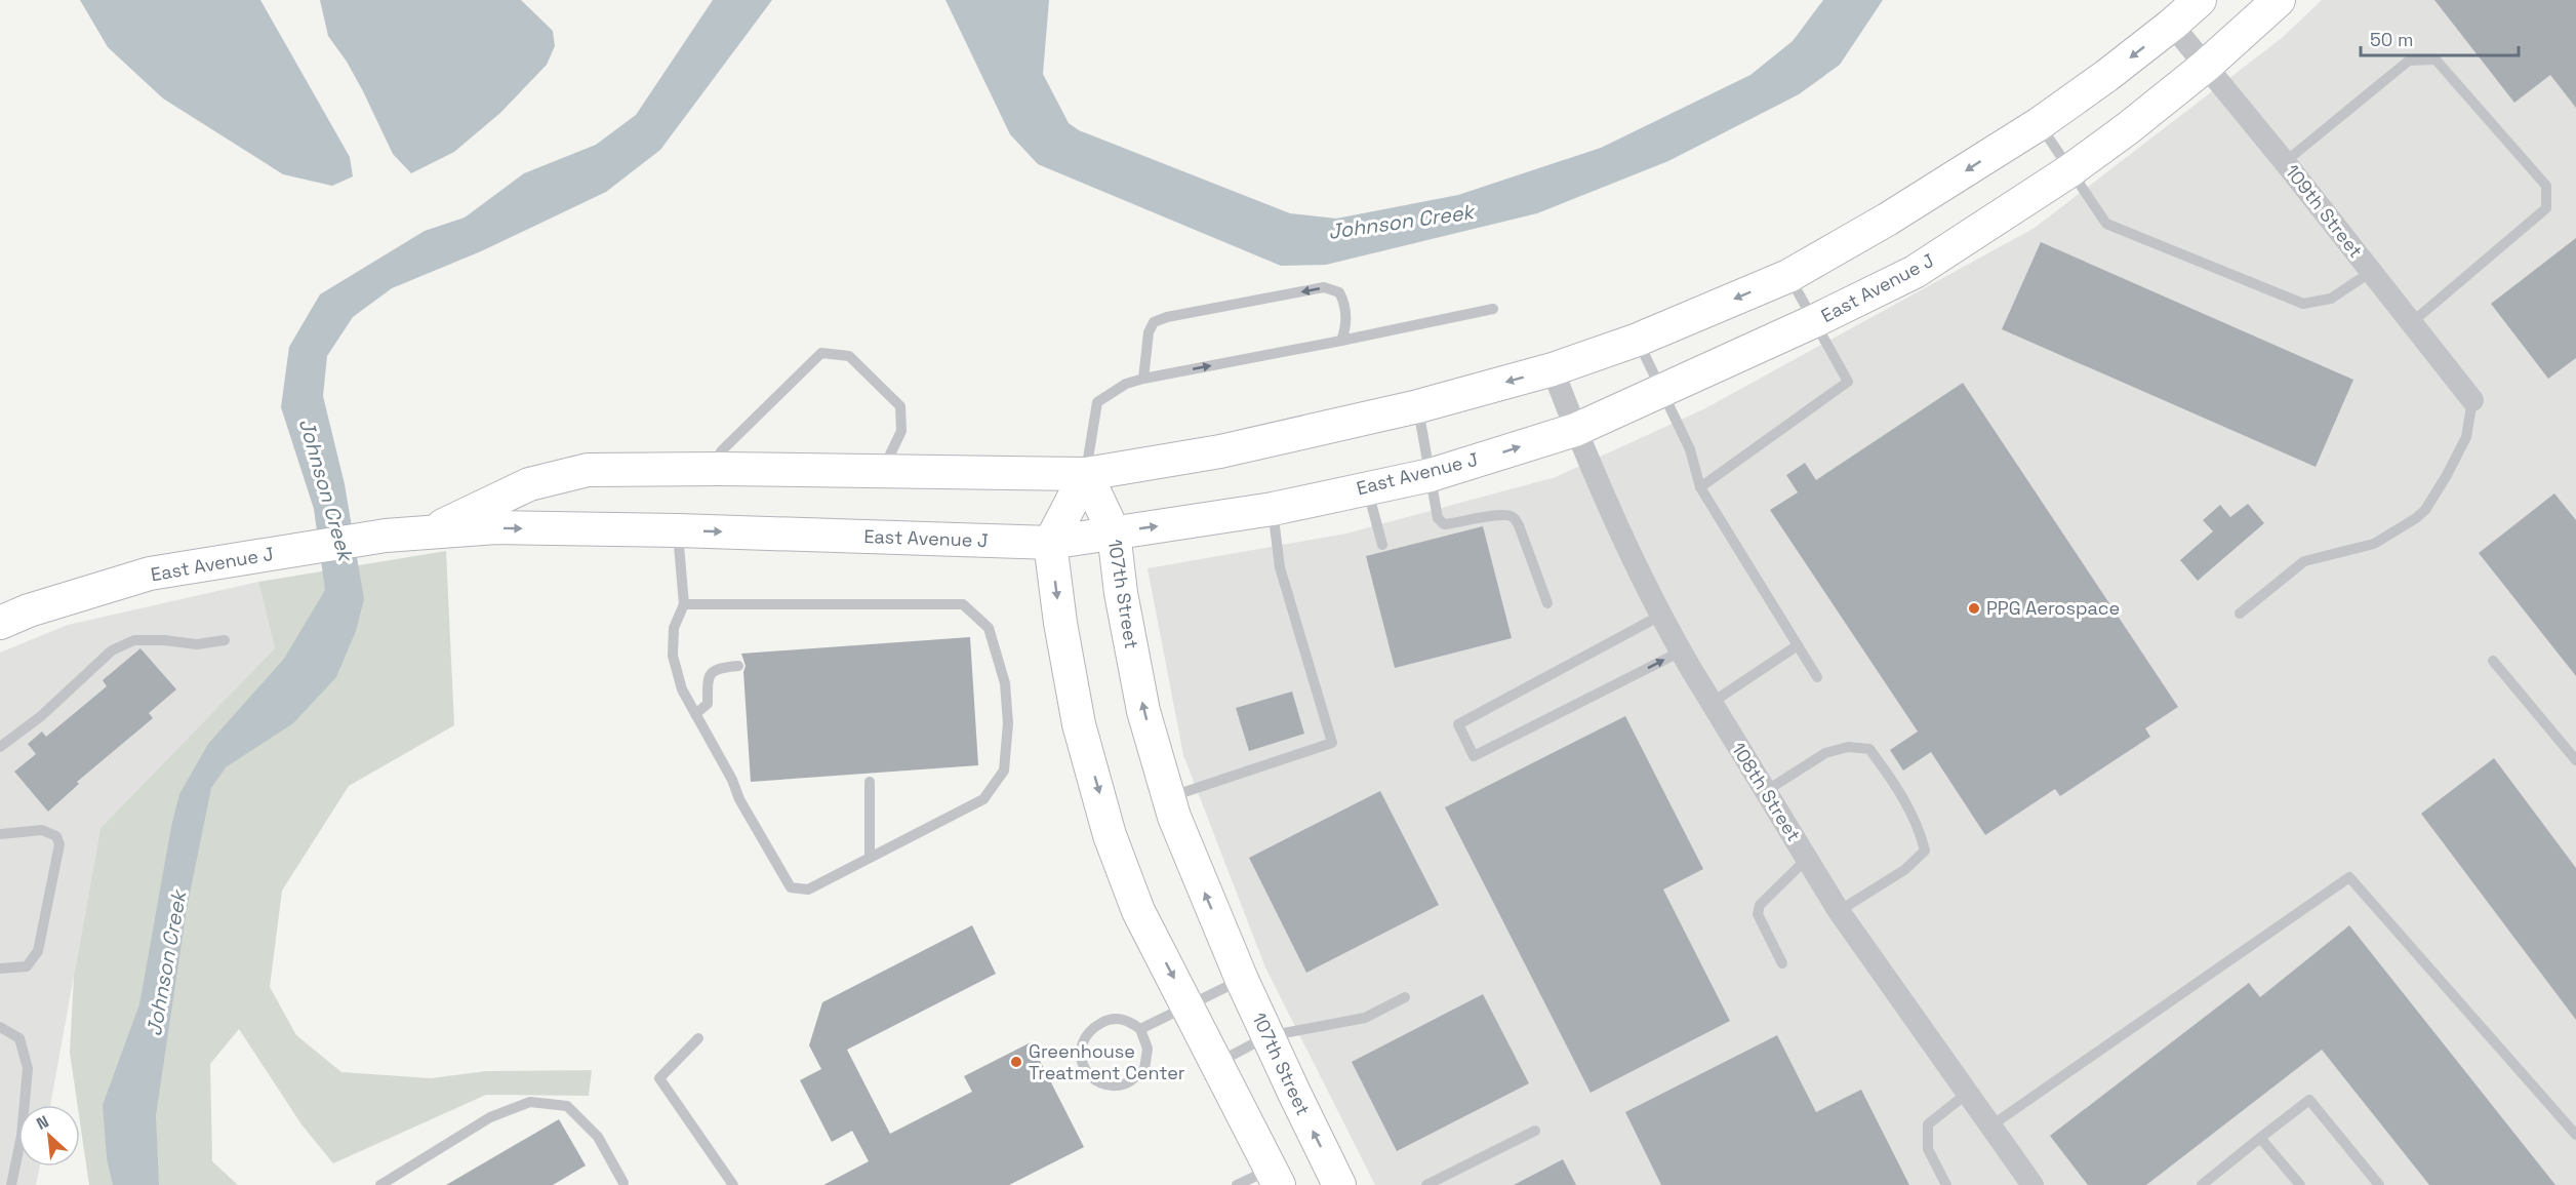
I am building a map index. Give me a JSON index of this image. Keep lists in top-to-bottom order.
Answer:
{
  "streets": {
    "street": [
      "109th Street",
      "East Avenue J",
      "107th Street",
      "108th Street"
    ]
  },
  "crossings": [
    ["109th Street", "East Avenue J"],
    ["East Avenue J", "107th Street"],
    ["East Avenue J", "108th Street"]
  ],
  "water": ["Johnson Creek"],
  "places": ["PPG Aerospace", "Greenhouse Treatment Center"],
  "scale_bar": "50 m",
  "north": "top left"
}
